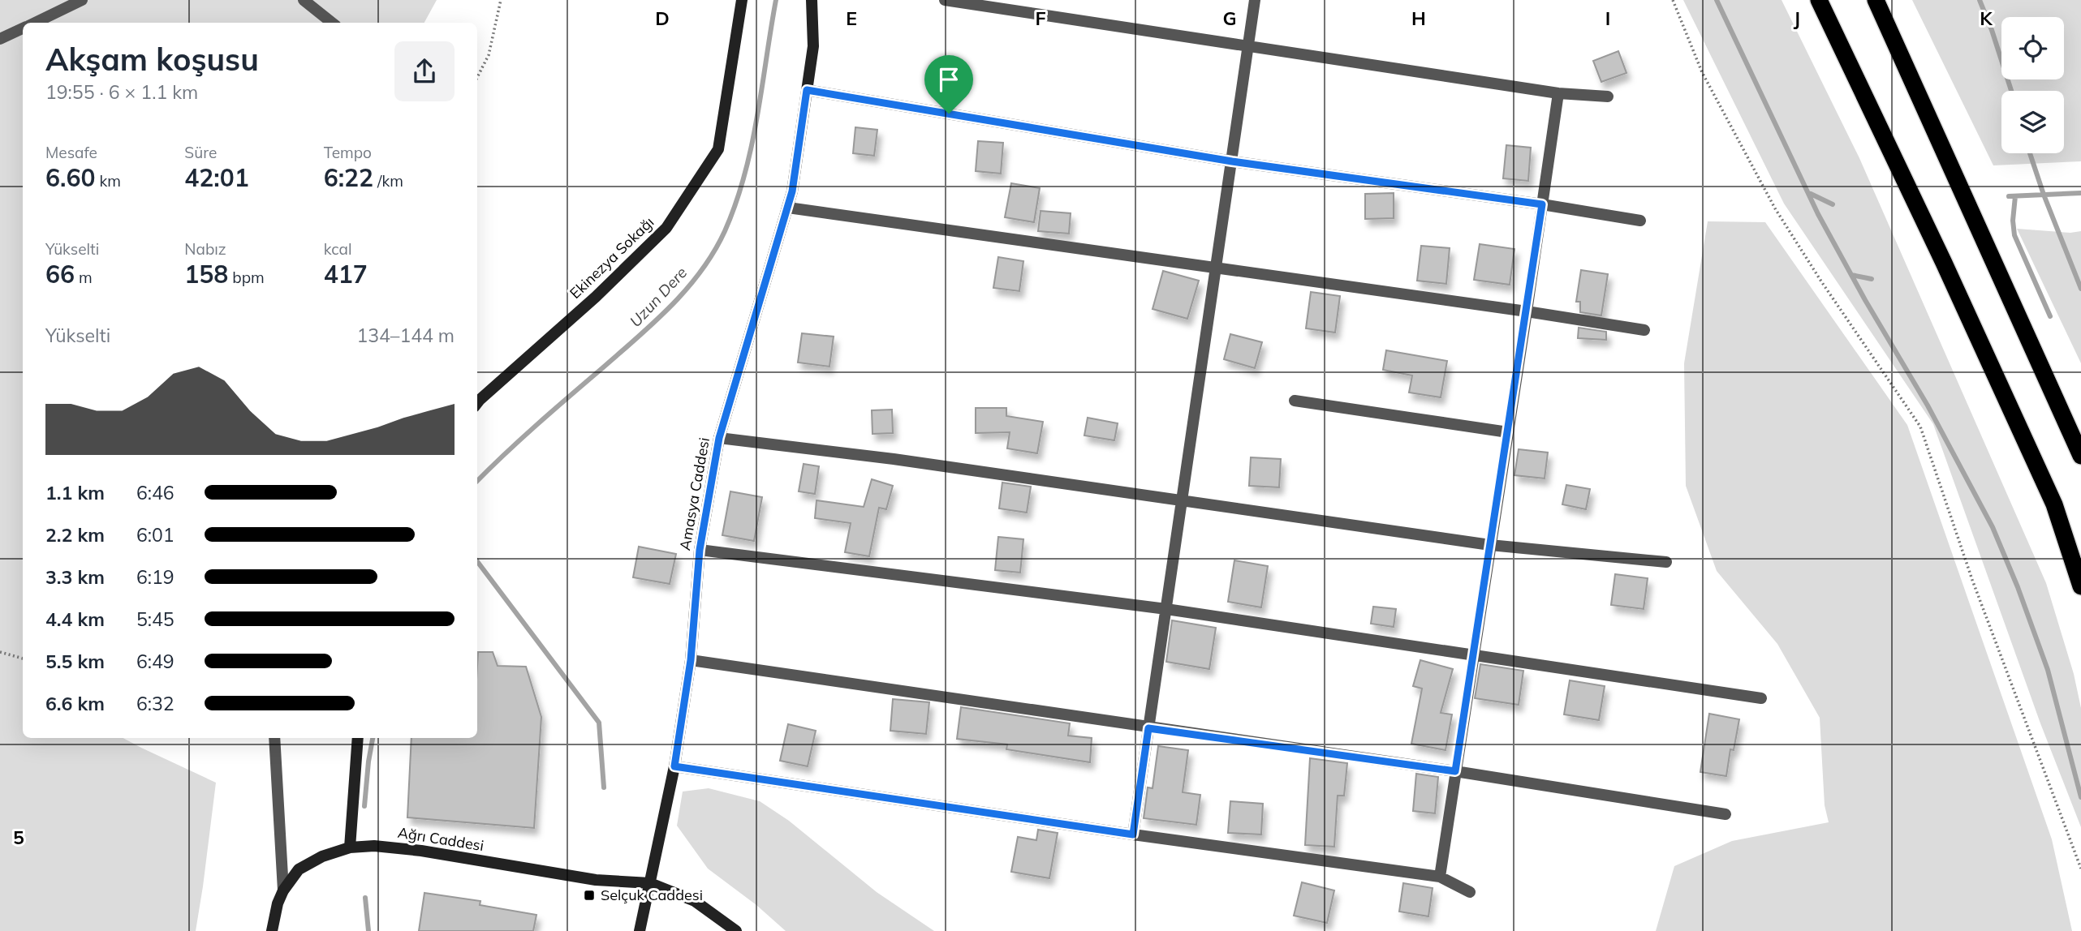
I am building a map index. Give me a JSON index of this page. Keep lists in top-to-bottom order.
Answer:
{
  "streets": {
    "street": ["Ekinezya Sokağı", "Amasya Caddesi", "Ağrı Caddesi"]
  },
  "crossings": [
    ["Amasya Caddesi", "Ağrı Caddesi"]
  ],
  "water": ["Uzun Dere"],
  "places": {
    "transit": ["Selçuk Caddesi"]
  },
  "page": {
    "heading": ["Akşam koşusu", "19:55 · 6 × 1.1 km"],
    "stats": [
      ["Mesafe", "6.60 km"],
      ["Süre", "42:01"],
      ["Tempo", "6:22 /km"],
      ["Yükselti", "66 m"],
      ["Nabız", "158 bpm"],
      ["kcal", "417"]
    ],
    "chart": ["Yükselti", "134–144 m"],
    "list": [
      {
        "name": "1.1 km",
        "note": "6:46"
      },
      {
        "name": "2.2 km",
        "note": "6:01"
      },
      {
        "name": "3.3 km",
        "note": "6:19"
      },
      {
        "name": "4.4 km",
        "note": "5:45"
      },
      {
        "name": "5.5 km",
        "note": "6:49"
      },
      {
        "name": "6.6 km",
        "note": "6:32"
      }
    ]
  },
  "grid": {
    "columns": [
      "D",
      "E",
      "F",
      "G",
      "H",
      "I",
      "J",
      "K"
    ],
    "rows": ["5"]
  }
}
